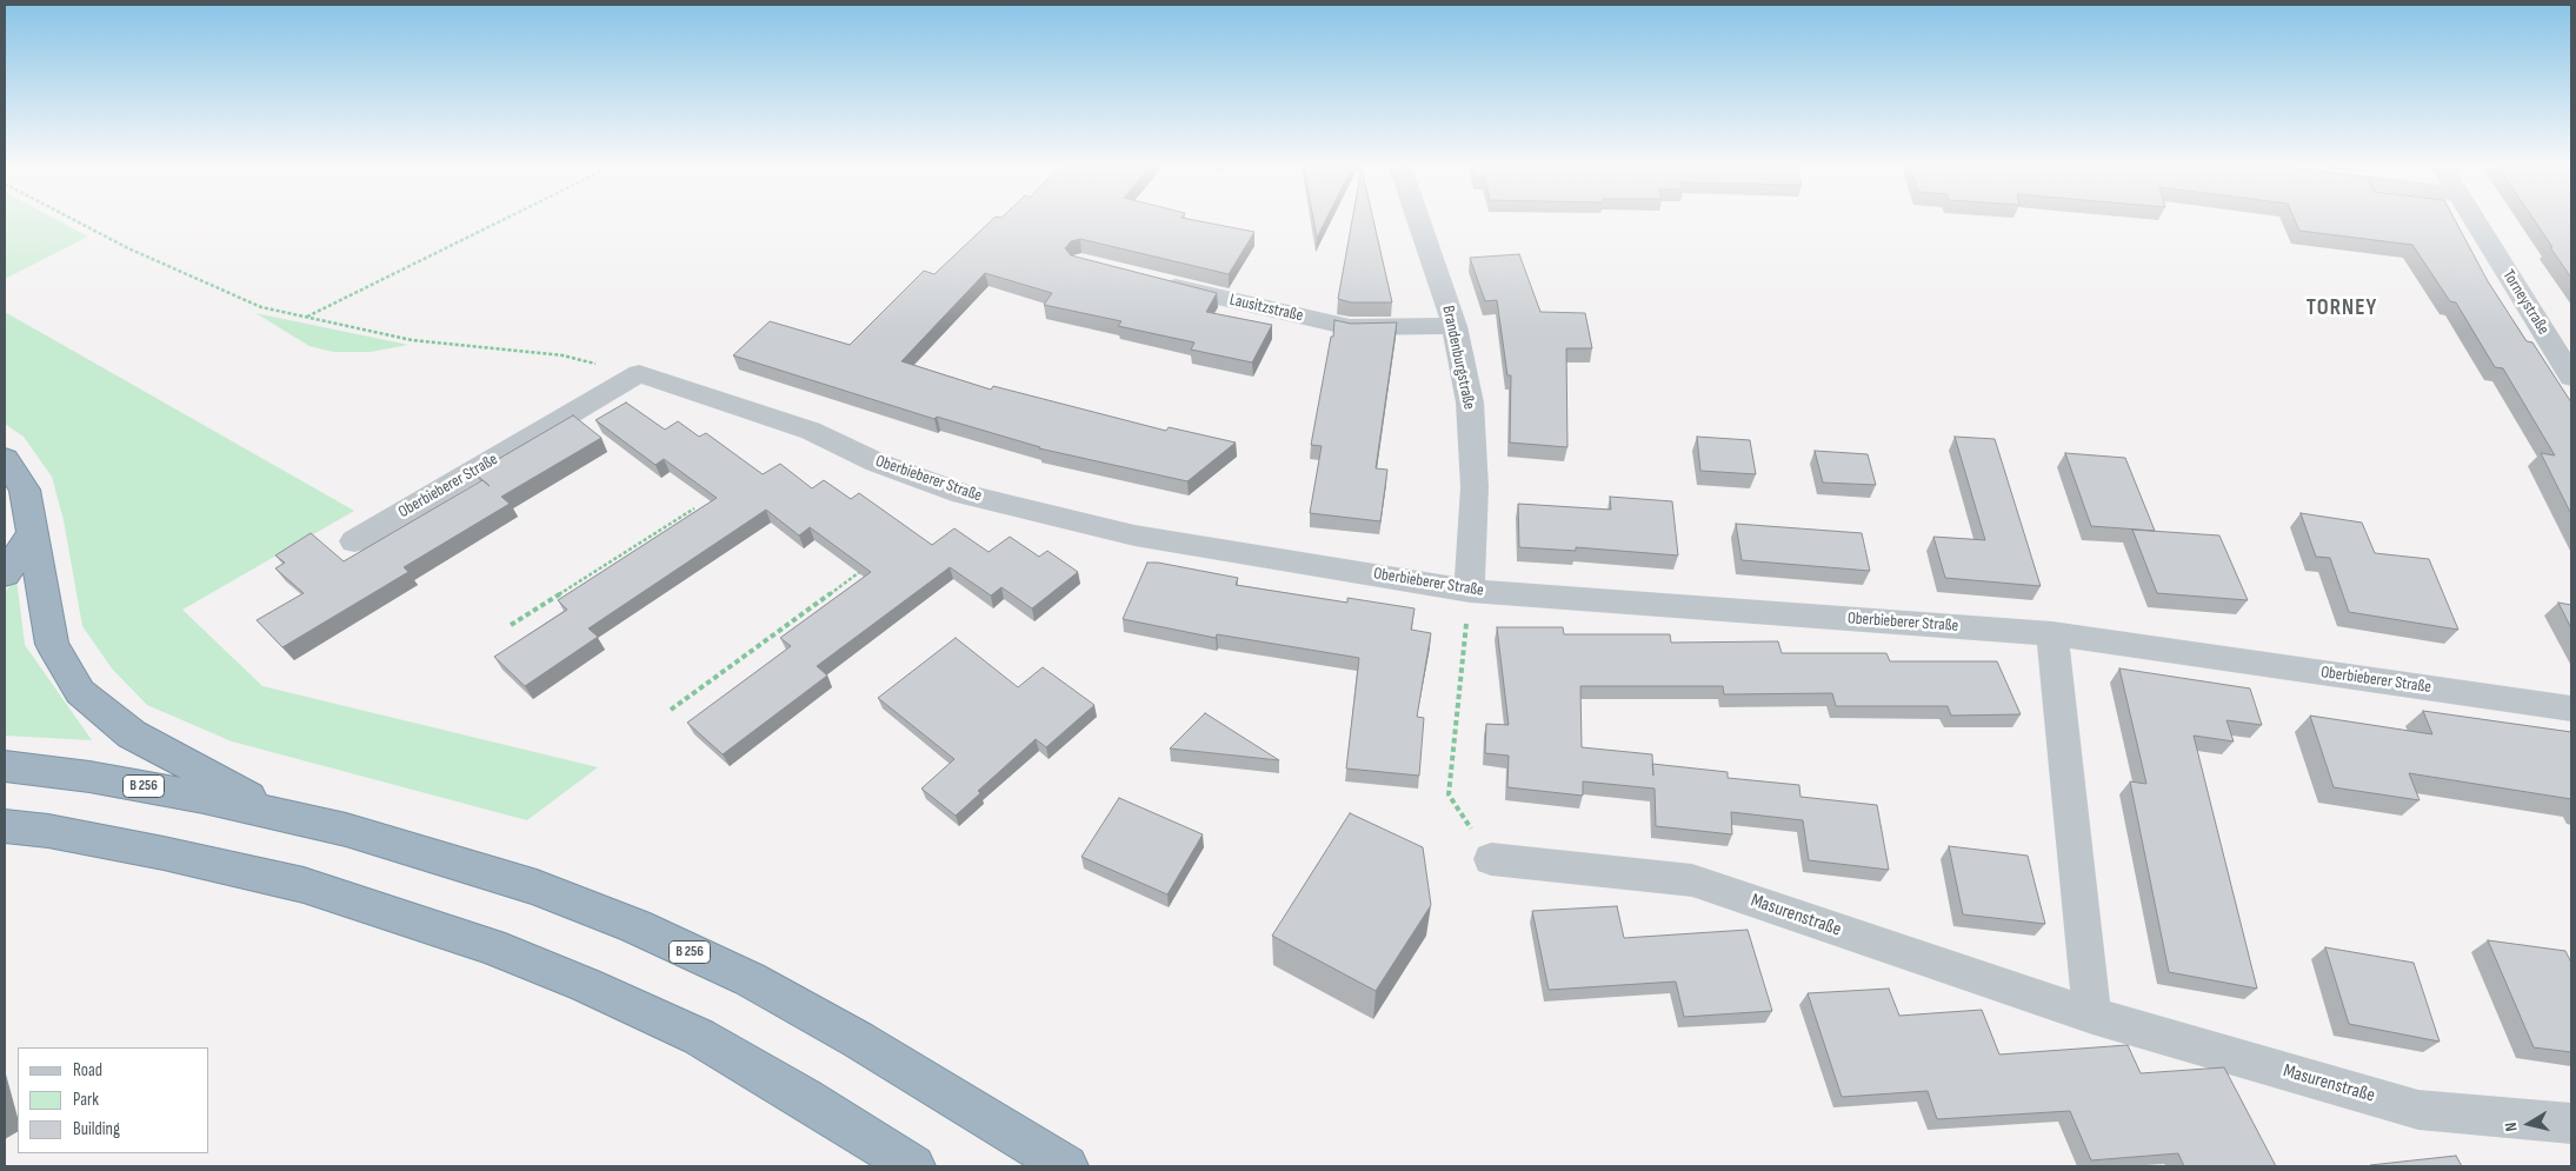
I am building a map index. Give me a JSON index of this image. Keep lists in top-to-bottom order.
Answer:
{
  "streets": {
    "highway": ["B 256"],
    "street": [
      "Torneystraße",
      "Lausitzstraße",
      "Brandenburgstraße",
      "Oberbieberer Straße",
      "Masurenstraße"
    ]
  },
  "crossings": [
    ["Lausitzstraße", "Brandenburgstraße"],
    ["Brandenburgstraße", "Oberbieberer Straße"]
  ],
  "districts": ["TORNEY"],
  "legend": ["Road", "Park", "Building"],
  "north": "left"
}
